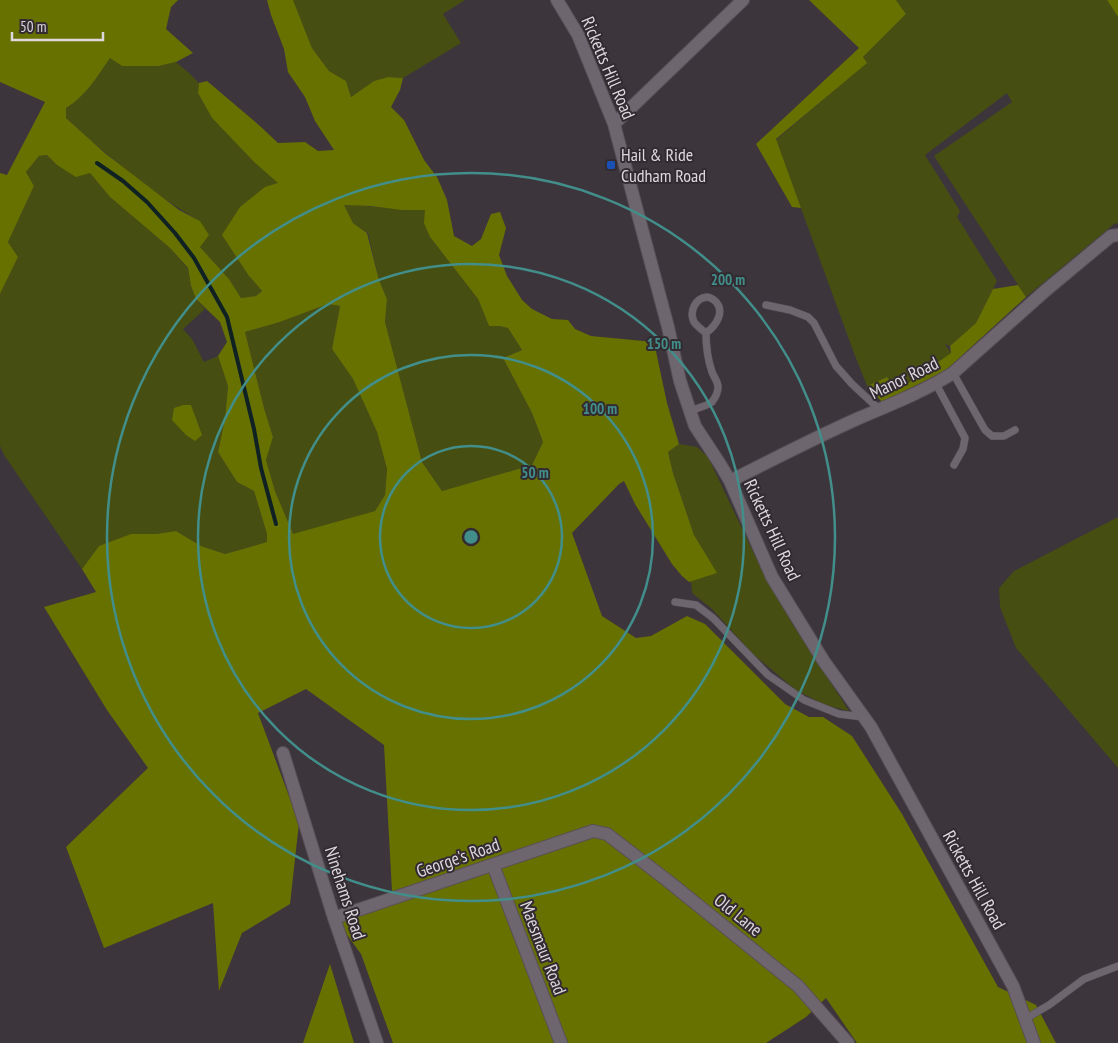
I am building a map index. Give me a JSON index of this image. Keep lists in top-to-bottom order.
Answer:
{
  "streets": {
    "street": [
      "Ricketts Hill Road",
      "Manor Road",
      "George's Road",
      "Ninehams Road",
      "Old Lane",
      "Maesmaur Road"
    ]
  },
  "crossings": [
    ["Ricketts Hill Road", "Manor Road"],
    ["George's Road", "Ninehams Road"],
    ["George's Road", "Old Lane"],
    ["George's Road", "Maesmaur Road"]
  ],
  "places": {
    "transit": ["Hail & Ride Cudham Road"]
  },
  "scale_bar": "50 m",
  "rings": [
    "200 m",
    "150 m",
    "100 m",
    "50 m"
  ]
}
